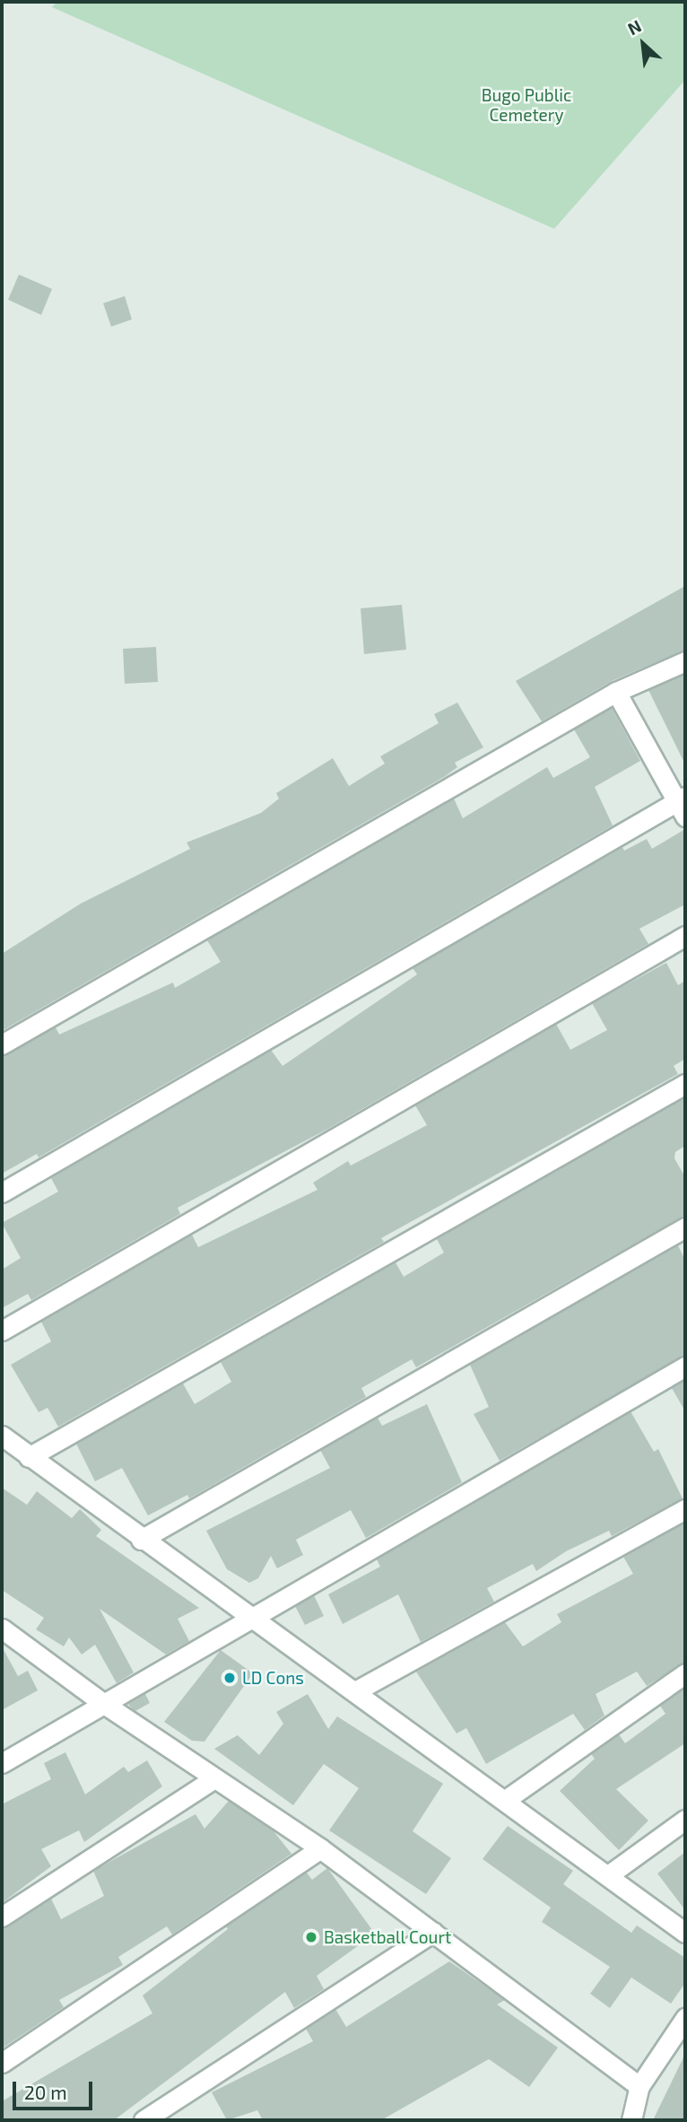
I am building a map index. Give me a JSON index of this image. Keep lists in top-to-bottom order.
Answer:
{
  "parks": ["Bugo Public Cemetery"],
  "places": ["LD Cons", "Basketball Court"],
  "scale_bar": "20 m",
  "north": "top left"
}
